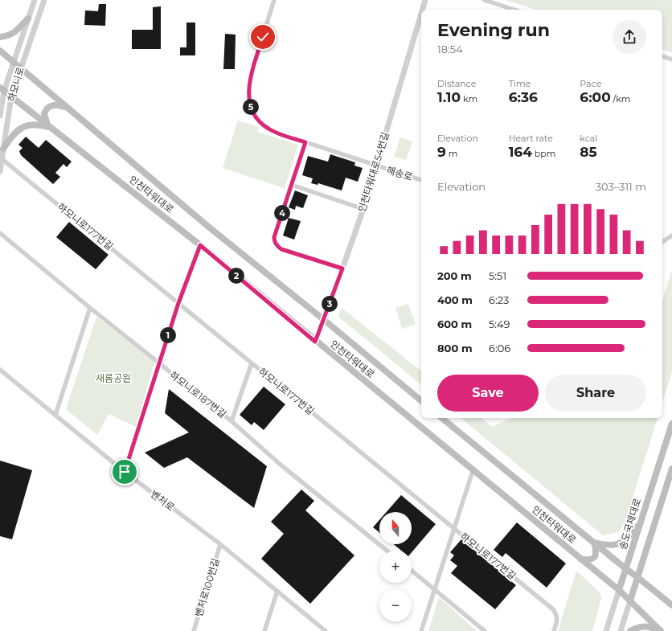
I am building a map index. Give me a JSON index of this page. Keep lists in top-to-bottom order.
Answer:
{
  "streets": {
    "main road": ["인천타워대로", "송도국제대로"],
    "street": [
      "하모니로",
      "인천타워대로54번길",
      "해송로",
      "하모니로177번길",
      "하모니로187번길",
      "벤처로",
      "벤처로100번길"
    ]
  },
  "crossings": [
    ["하모니로", "인천타워대로"],
    ["하모니로", "하모니로177번길"],
    ["인천타워대로54번길", "해송로"],
    ["인천타워대로54번길", "인천타워대로"],
    ["인천타워대로", "송도국제대로"],
    ["벤처로", "벤처로100번길"]
  ],
  "parks": ["새롬공원"],
  "north": "top",
  "page": {
    "heading": ["Evening run", "18:54"],
    "stats": [
      ["Distance", "1.10 km"],
      ["Time", "6:36"],
      ["Pace", "6:00 /km"],
      ["Elevation", "9 m"],
      ["Heart rate", "164 bpm"],
      ["kcal", "85"]
    ],
    "pins": [
      "5",
      "4",
      "2",
      "3",
      "1"
    ],
    "chart": ["Elevation", "303–311 m"],
    "list": [
      {
        "name": "200 m",
        "note": "5:51"
      },
      {
        "name": "400 m",
        "note": "6:23"
      },
      {
        "name": "600 m",
        "note": "5:49"
      },
      {
        "name": "800 m",
        "note": "6:06"
      }
    ],
    "buttons": ["Save", "Share"],
    "map_buttons": ["+", "−"]
  }
}
